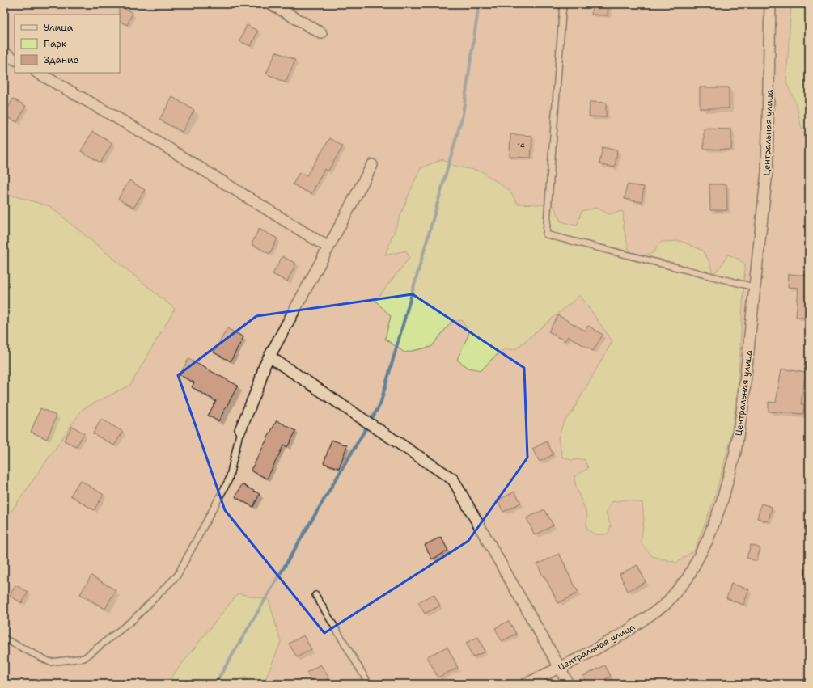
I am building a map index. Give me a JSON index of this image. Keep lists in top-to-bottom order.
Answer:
{
  "streets": {
    "street": ["Центральная улица"]
  },
  "house_numbers": ["14"],
  "legend": ["Улица", "Парк", "Здание"]
}
